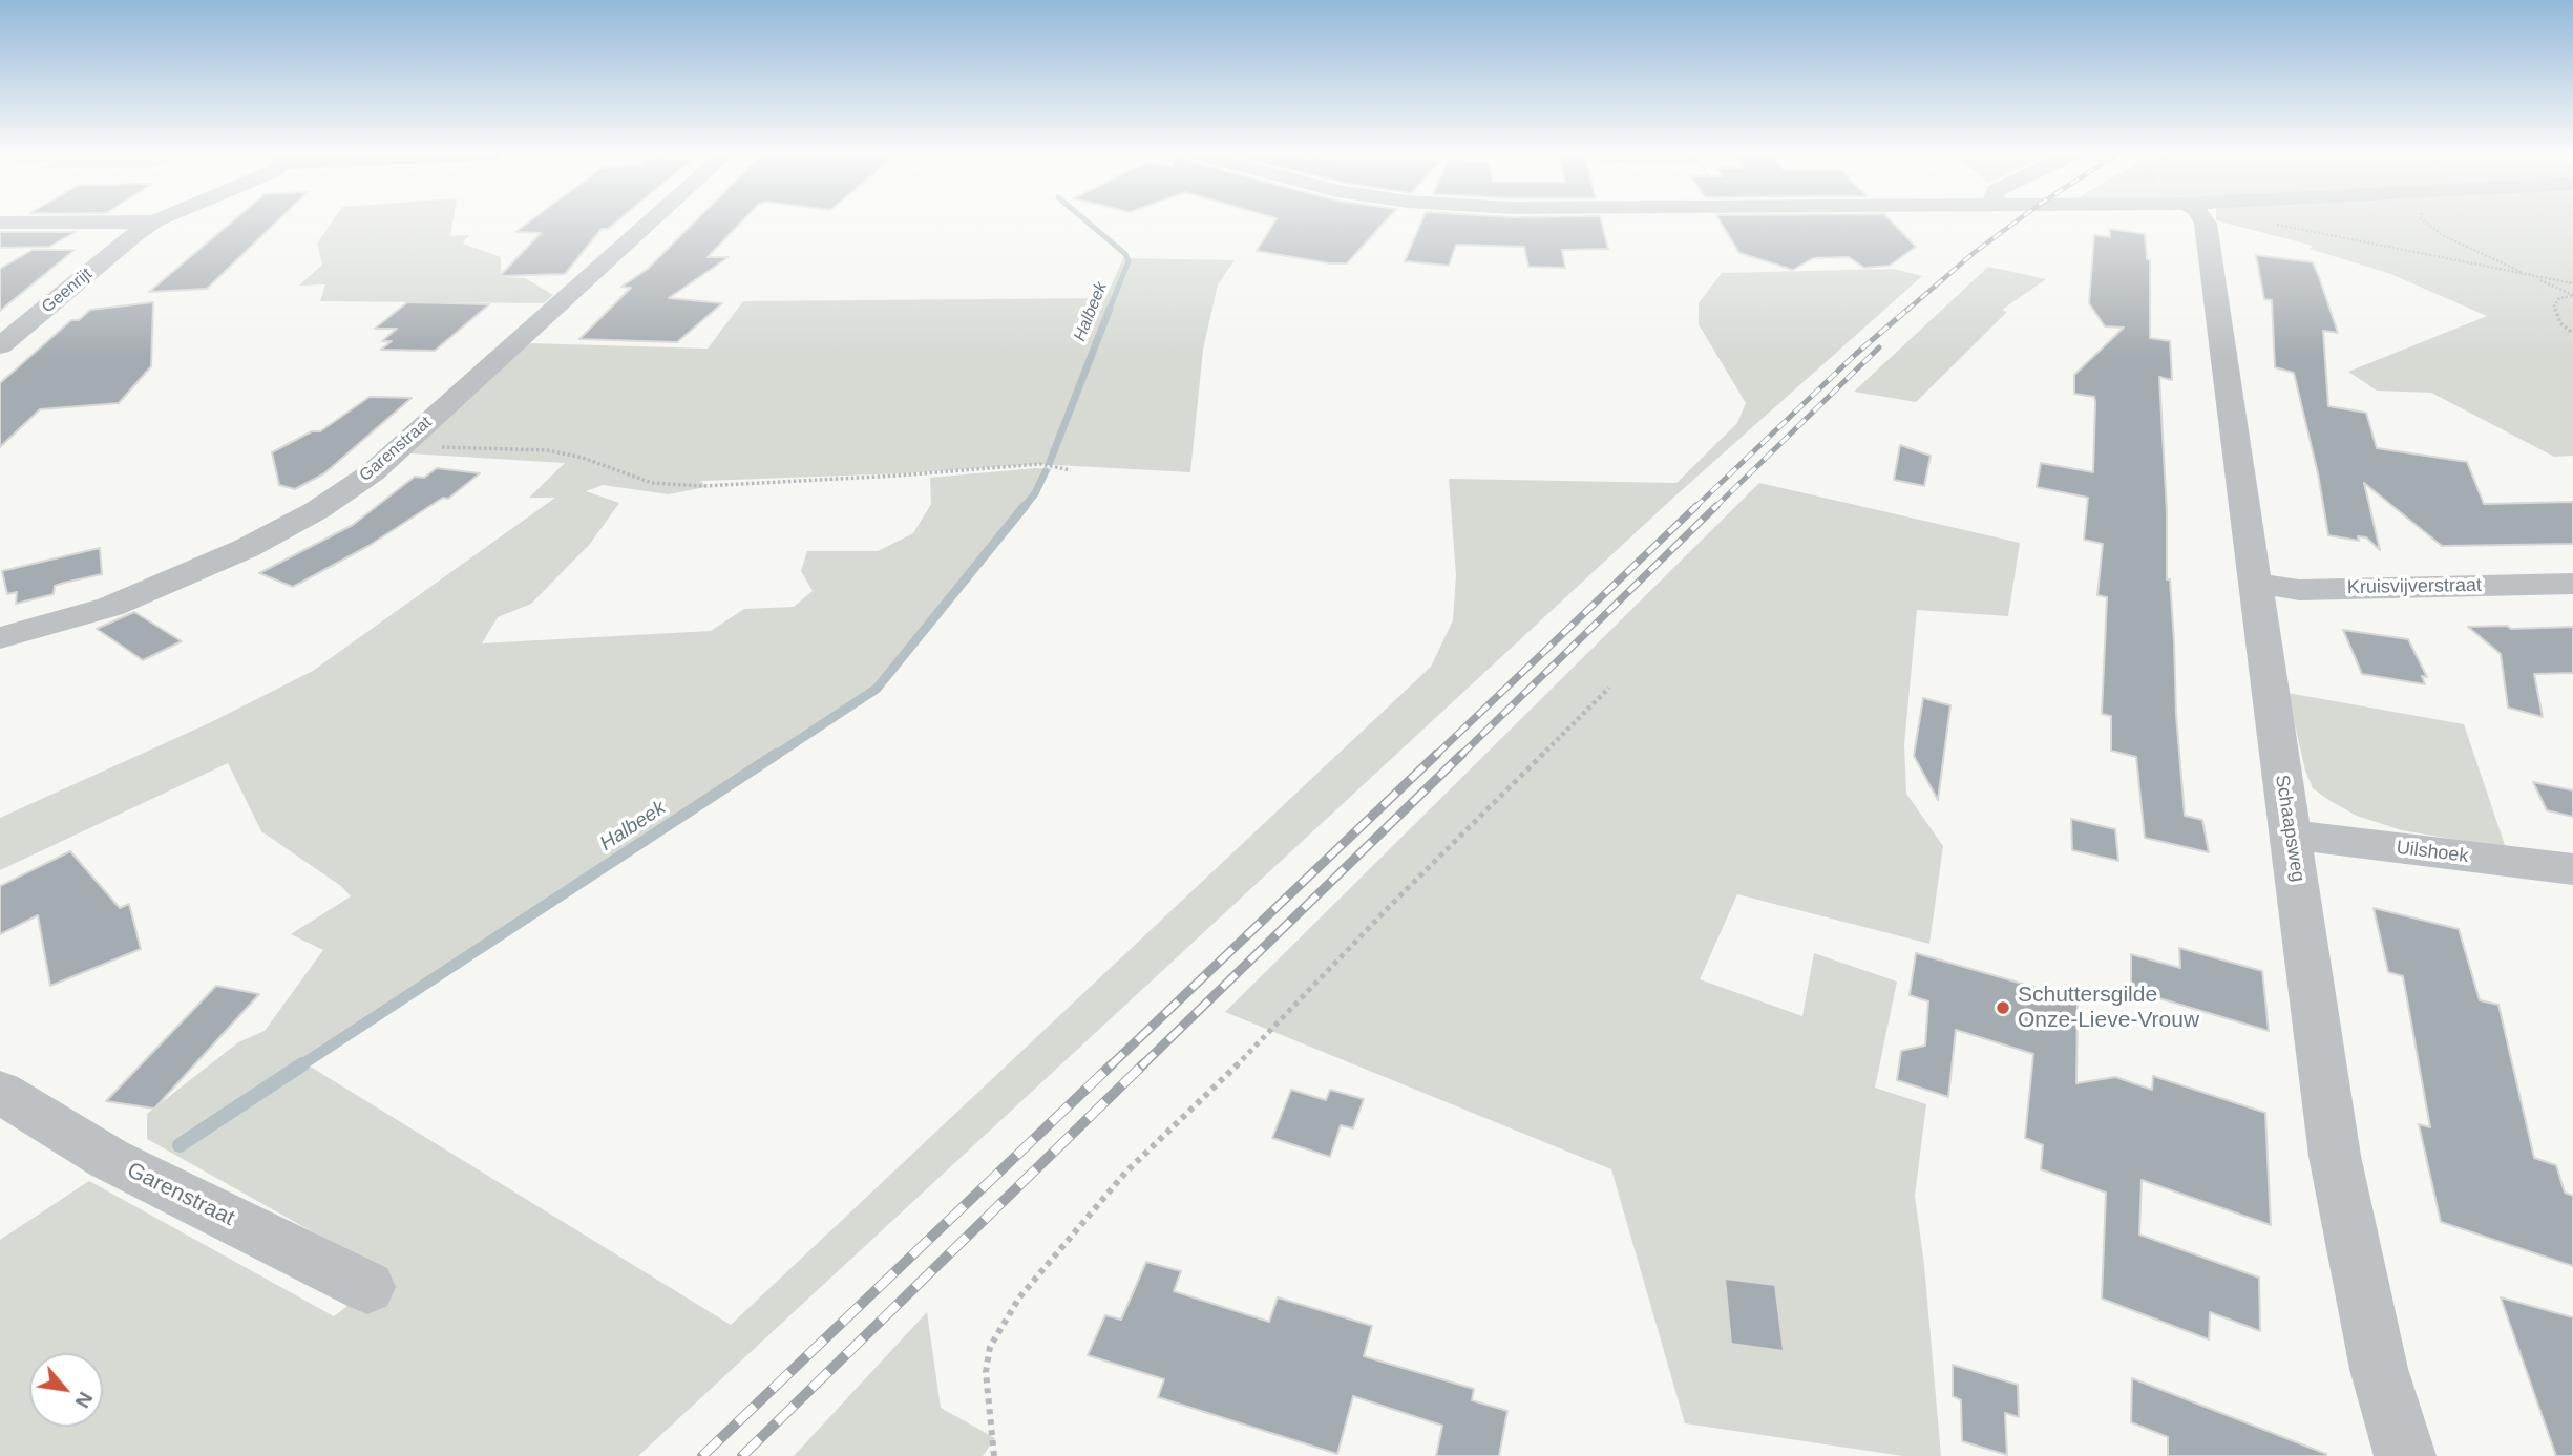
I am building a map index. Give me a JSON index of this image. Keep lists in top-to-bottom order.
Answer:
{
  "streets": {
    "street": [
      "Geenrijt",
      "Garenstraat",
      "Kruisvijverstraat",
      "Schaapsweg",
      "Uilshoek"
    ]
  },
  "crossings": [
    ["Kruisvijverstraat", "Schaapsweg"],
    ["Schaapsweg", "Uilshoek"]
  ],
  "water": ["Halbeek"],
  "places": ["Schuttersgilde Onze-Lieve-Vrouw"],
  "north": "bottom right"
}
